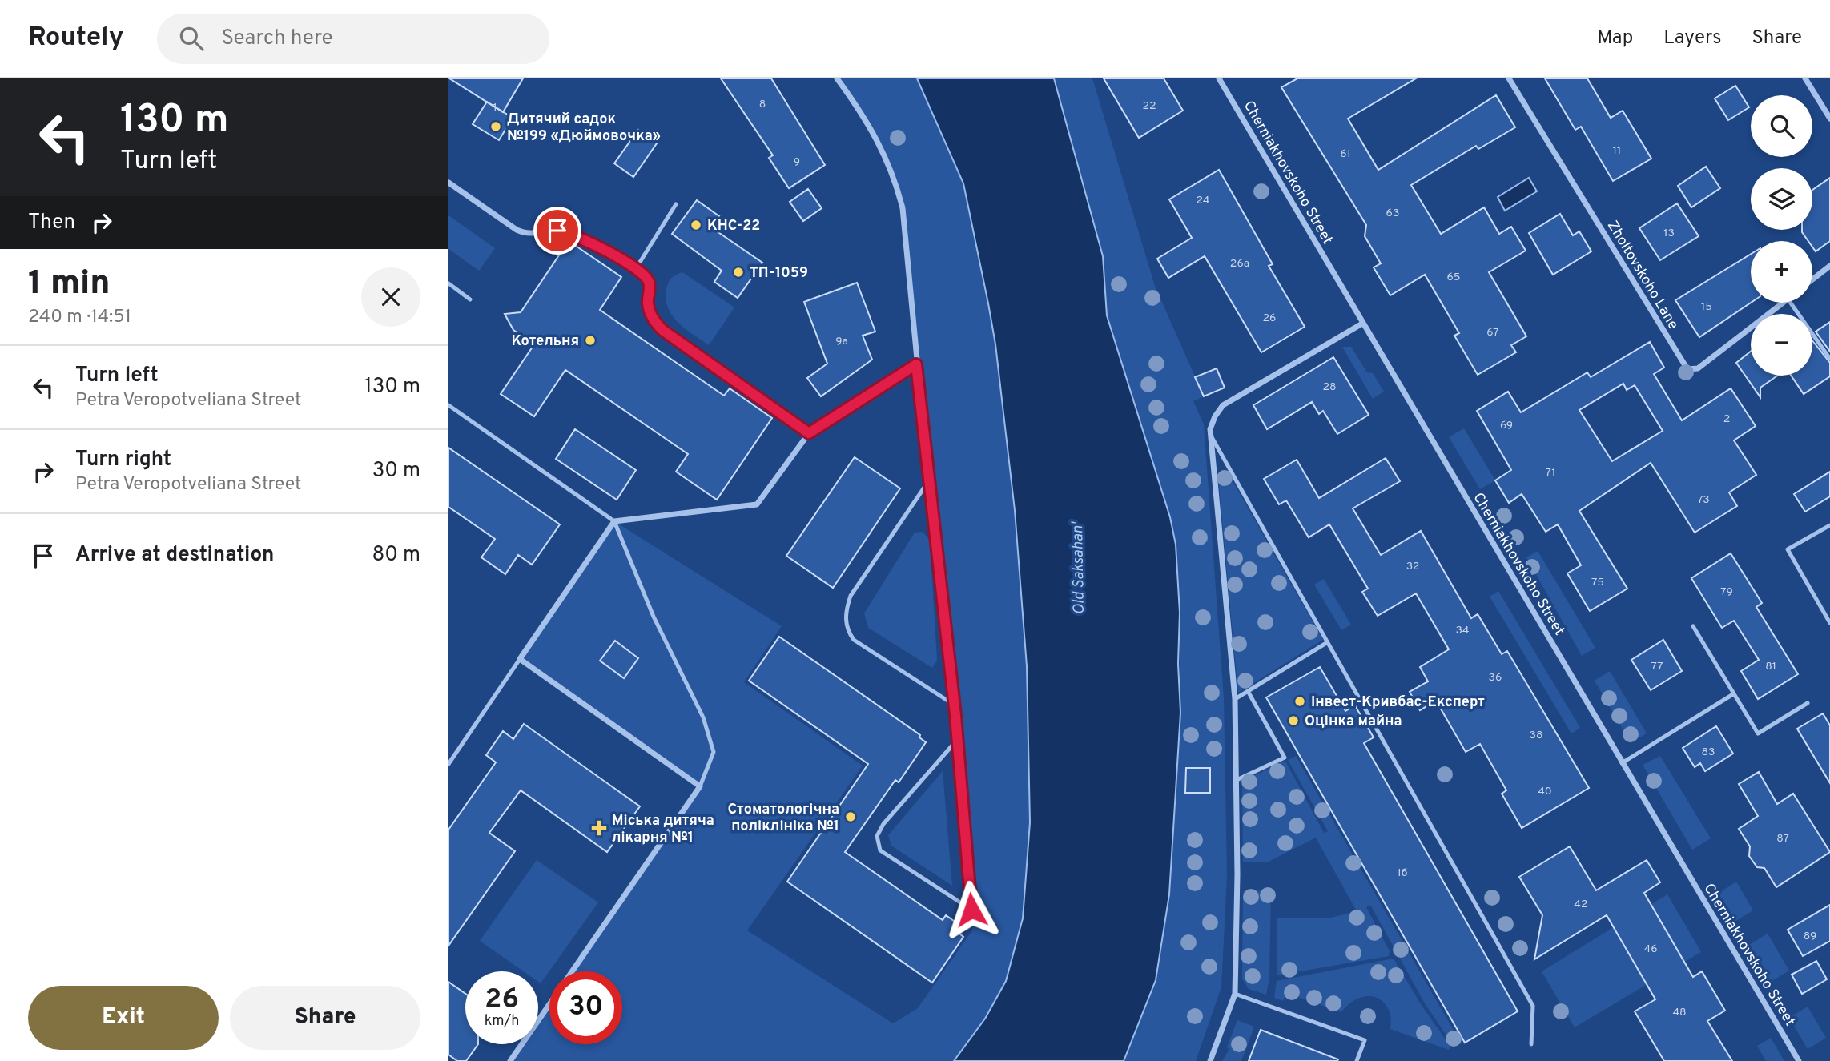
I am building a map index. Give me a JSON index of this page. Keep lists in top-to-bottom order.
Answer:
{
  "streets": {
    "street": ["Cherniakhovskoho Street", "Zholtovskoho Lane"]
  },
  "water": ["Old Saksahan'"],
  "places": {
    "other": [
      "Дитячий садок №199 «Дюймовочка»",
      "КНС-22",
      "ТП-1059",
      "Котельня",
      "Інвест-Кривбас-Експерт",
      "Оцінка майна",
      "Стоматологічна поліклініка №1"
    ],
    "health": ["Міська дитяча лікарня №1"]
  },
  "house_numbers": [
    "8",
    "22",
    "1",
    "11",
    "61",
    "9",
    "24",
    "63",
    "13",
    "26а",
    "65",
    "15",
    "26",
    "67",
    "9а",
    "28",
    "2",
    "69",
    "71",
    "73",
    "32",
    "75",
    "79",
    "34",
    "77",
    "81",
    "36",
    "38",
    "83",
    "40",
    "87",
    "1б",
    "42",
    "89",
    "46",
    "48"
  ],
  "page": {
    "header": "Routely",
    "search": "Search here",
    "nav": ["Map", "Layers", "Share"],
    "turn": ["130 m", "Turn left"],
    "map_buttons": ["+", "−"],
    "then": "Then",
    "heading": ["1 min", "240 m · 14:51"],
    "list": [
      {
        "name": "Turn left",
        "note": "Petra Veropotveliana Street",
        "value": "130 m"
      },
      {
        "name": "Turn right",
        "note": "Petra Veropotveliana Street",
        "value": "30 m"
      },
      {
        "name": "Arrive at destination",
        "value": "80 m"
      }
    ],
    "speed": "26 km/h",
    "limit": "30",
    "buttons": ["Exit", "Share"]
  }
}
